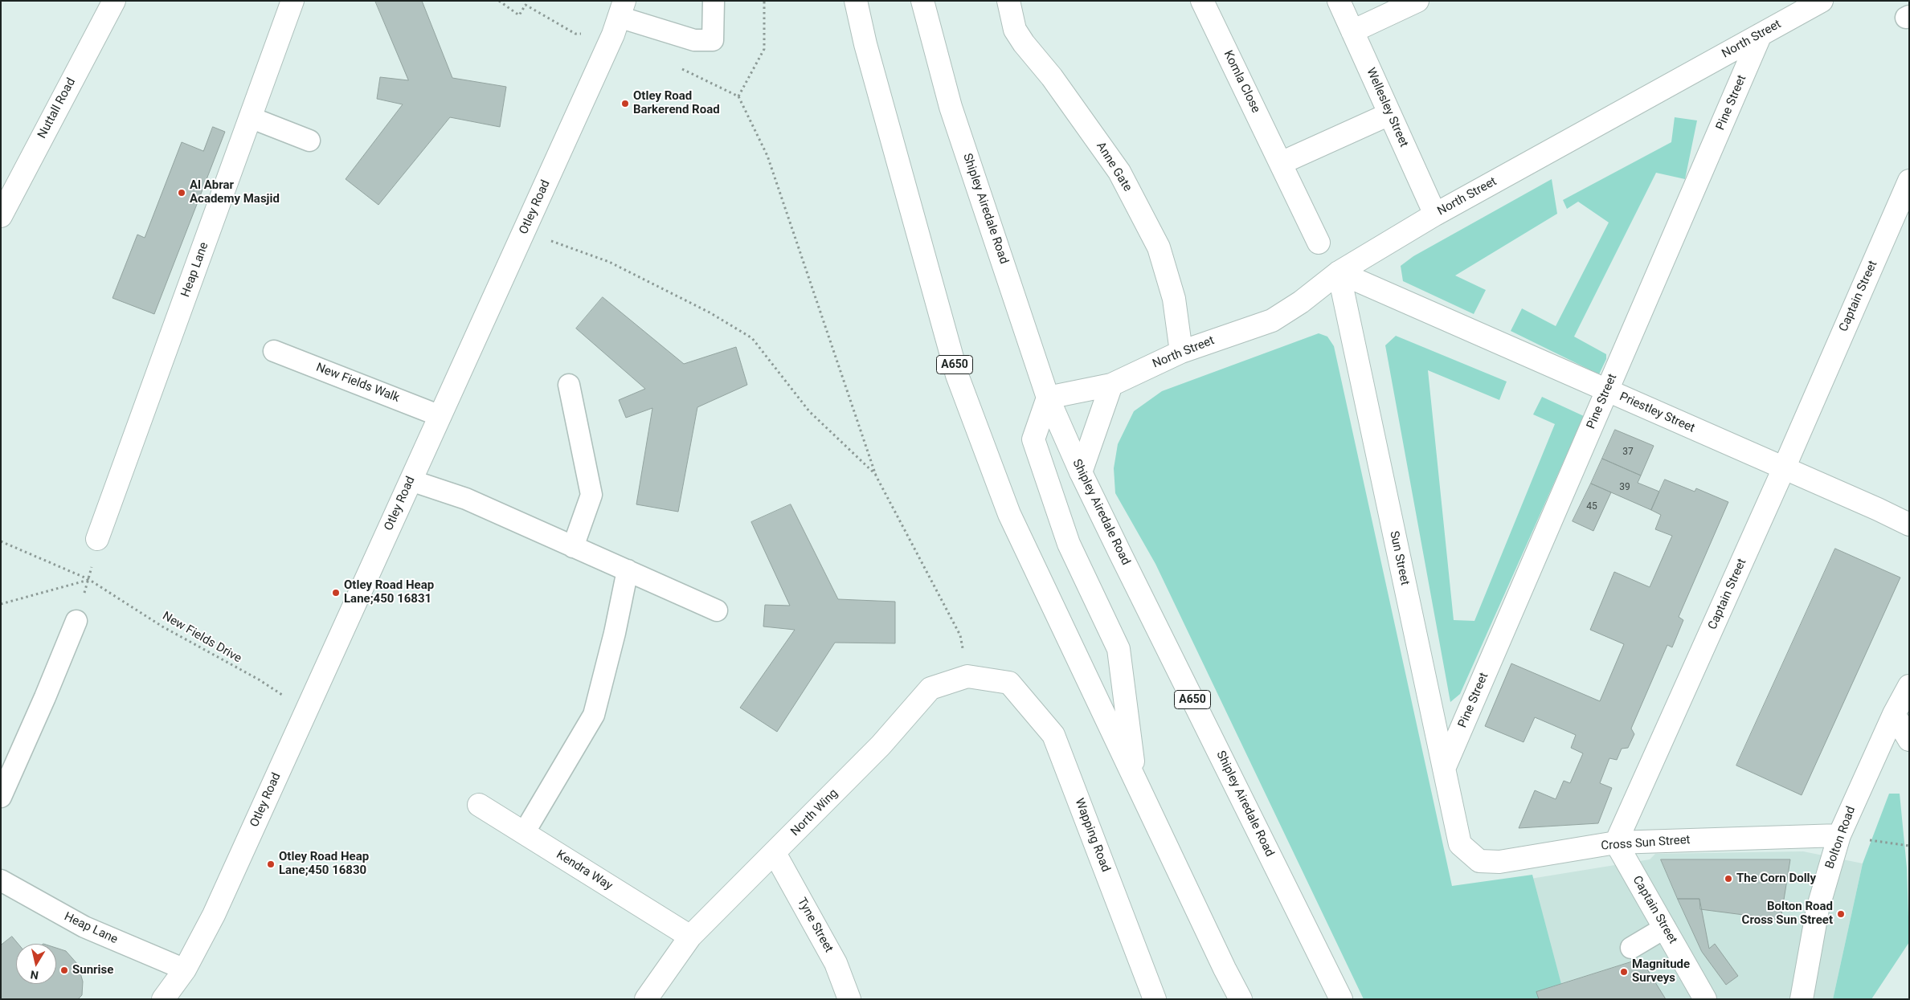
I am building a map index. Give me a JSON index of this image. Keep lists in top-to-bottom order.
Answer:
{
  "streets": {
    "street": [
      "North Street",
      "Komla Close",
      "Pine Street",
      "Wellesley Street",
      "Nuttall Road",
      "Anne Gate",
      "Otley Road",
      "Shipley Airedale Road",
      "Heap Lane",
      "Captain Street",
      "A650",
      "Priestley Street",
      "Sun Street",
      "North Wing",
      "Wapping Road",
      "Bolton Road",
      "Cross Sun Street",
      "Kendra Way",
      "Tyne Street"
    ],
    "lane": ["New Fields Walk"],
    "path": ["New Fields Drive"]
  },
  "crossings": [
    ["North Street", "Pine Street"],
    ["North Street", "Wellesley Street"],
    ["North Street", "Anne Gate"],
    ["North Street", "Shipley Airedale Road"],
    ["North Street", "Priestley Street"],
    ["North Street", "Sun Street"],
    ["Pine Street", "Priestley Street"],
    ["Pine Street", "Sun Street"],
    ["Otley Road", "Heap Lane"],
    ["Otley Road", "New Fields Walk"],
    ["Otley Road", "New Fields Drive"],
    ["Captain Street", "Priestley Street"],
    ["Captain Street", "Cross Sun Street"],
    ["Priestley Street", "Sun Street"],
    ["Sun Street", "Cross Sun Street"],
    ["North Wing", "Wapping Road"],
    ["North Wing", "Kendra Way"],
    ["North Wing", "Tyne Street"],
    ["Bolton Road", "Cross Sun Street"]
  ],
  "places": [
    "Otley Road Barkerend Road",
    "Al Abrar Academy Masjid",
    "Otley Road Heap Lane;450 16831",
    "Otley Road Heap Lane;450 16830",
    "The Corn Dolly",
    "Bolton Road Cross Sun Street",
    "Sunrise",
    "Magnitude Surveys"
  ],
  "house_numbers": ["37", "39", "45"],
  "north": "bottom"
}
